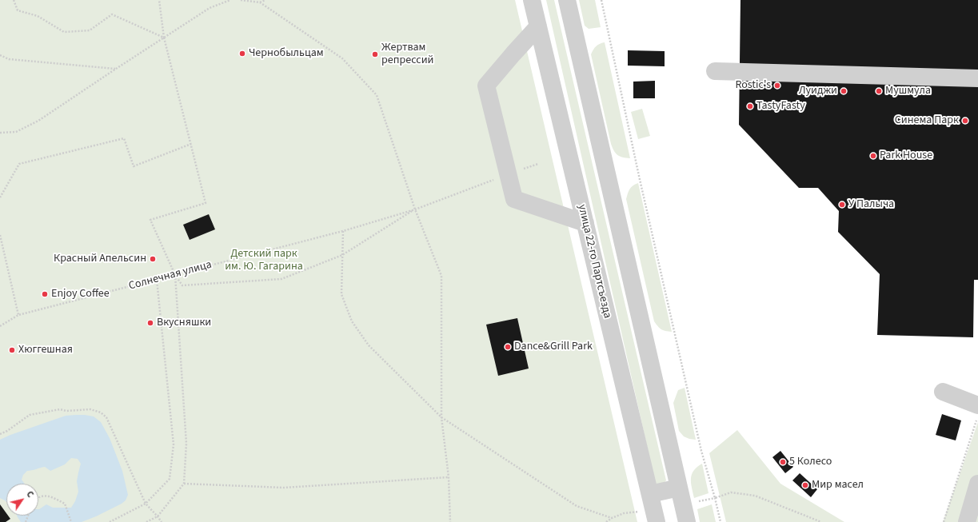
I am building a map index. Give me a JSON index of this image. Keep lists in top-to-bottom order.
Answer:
{
  "streets": {
    "street": ["улица 22-го Партсъезда"],
    "path": ["Солнечная улица"]
  },
  "parks": ["Детский парк им. Ю. Гагарина"],
  "places": [
    "Чернобыльцам",
    "Жертвам репрессий",
    "Rostic's",
    "Луиджи",
    "Мушмула",
    "TastyFasty",
    "Синема Парк",
    "Park House",
    "У Палыча",
    "Красный Апельсин",
    "Enjoy Coffee",
    "Вкусняшки",
    "Dance&Grill Park",
    "Хюггешная",
    "5 Колесо",
    "Мир масел"
  ],
  "north": "top right"
}
